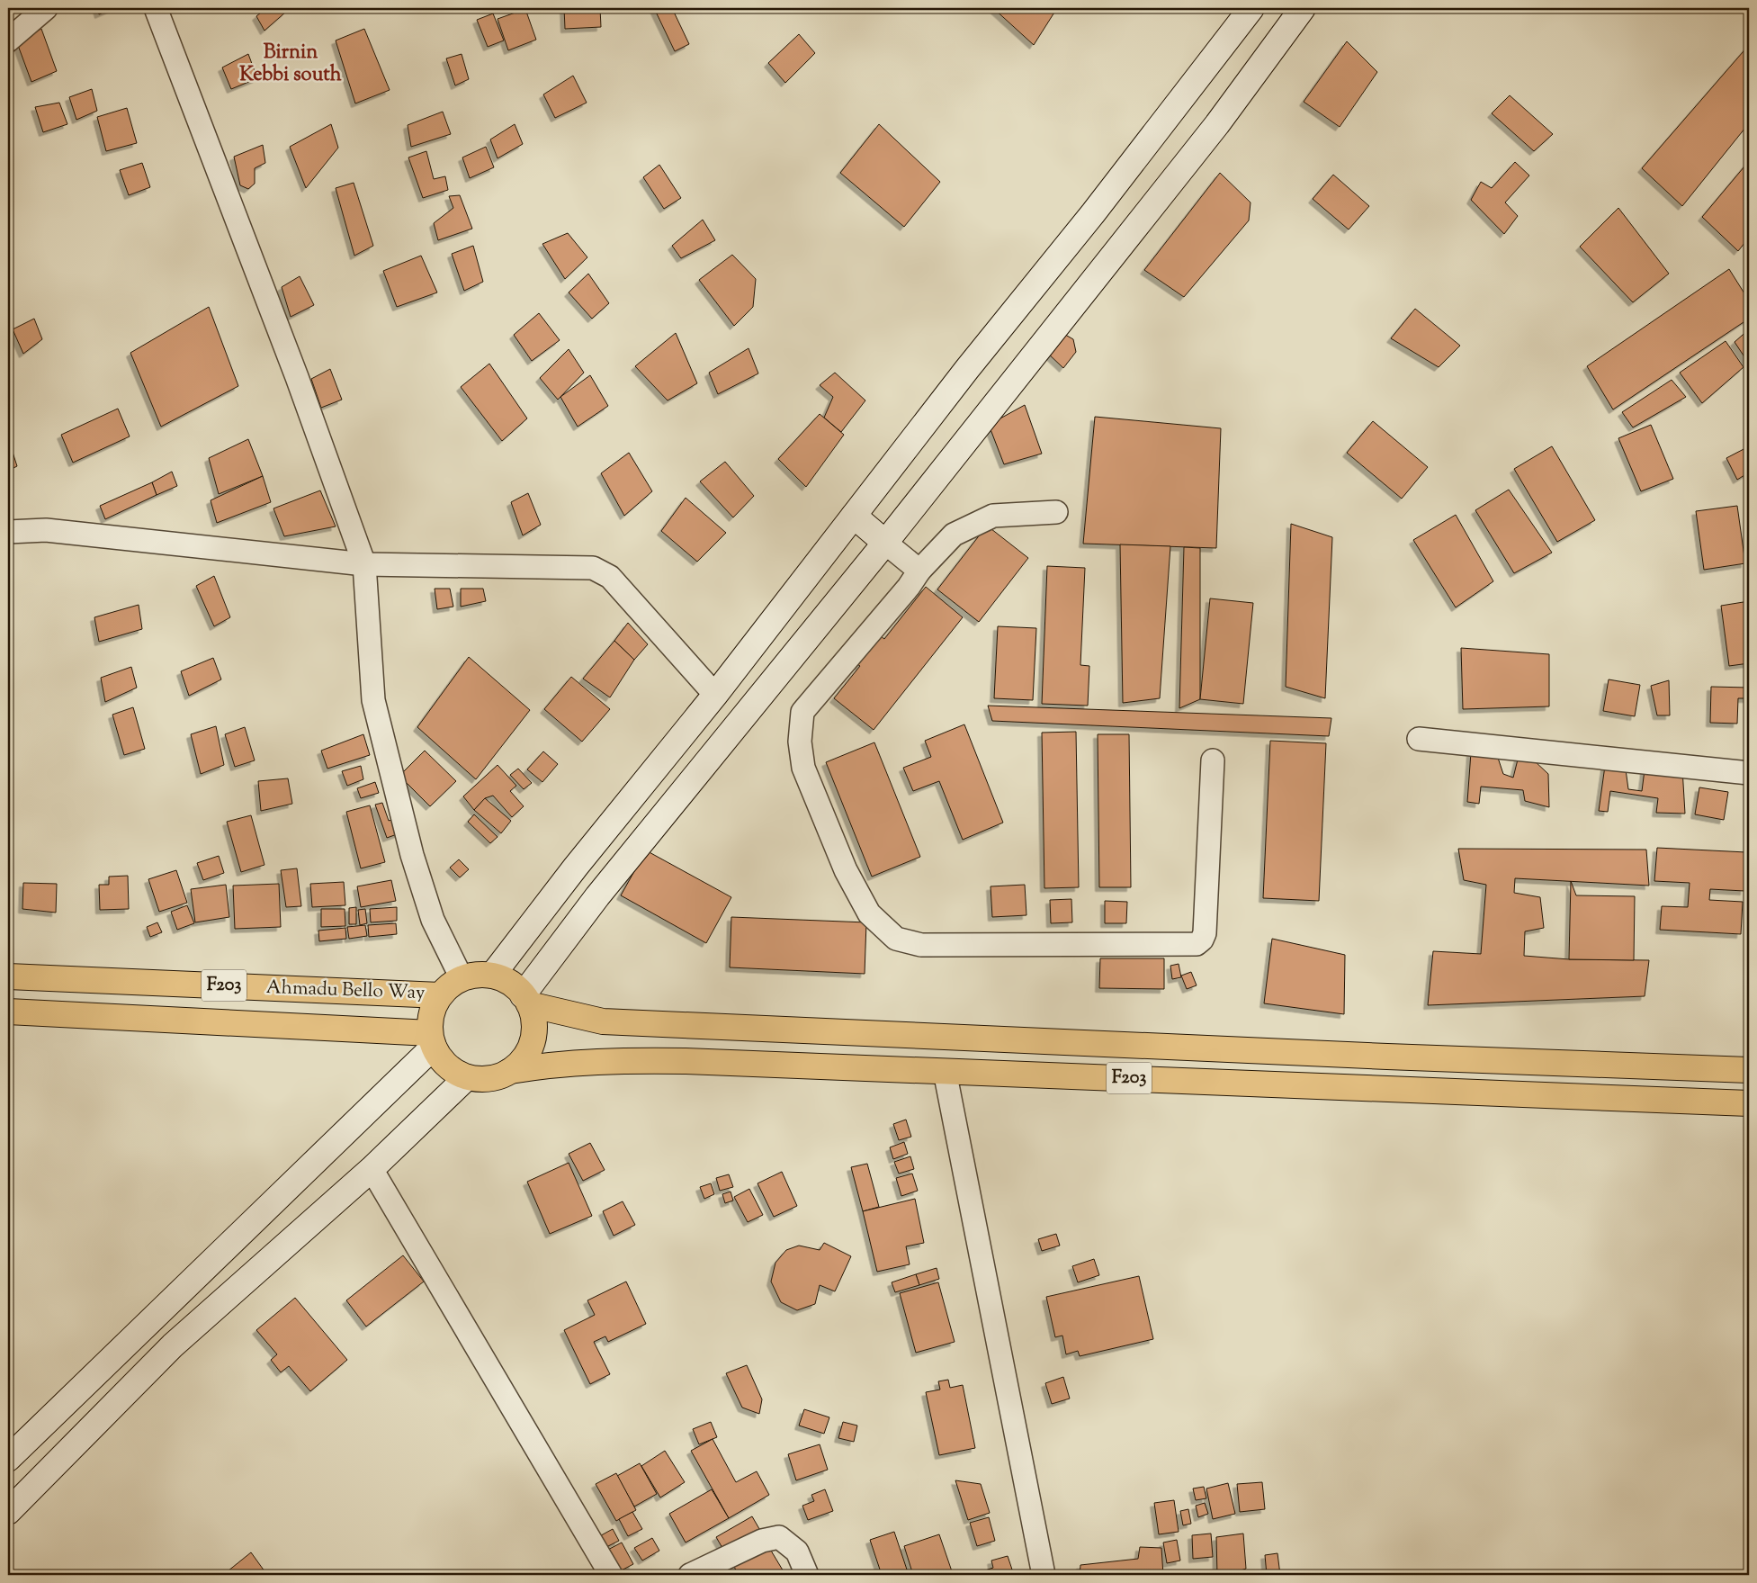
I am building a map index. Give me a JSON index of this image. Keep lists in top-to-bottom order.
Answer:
{
  "streets": {
    "main road": ["F203", "Ahmadu Bello Way"]
  },
  "crossings": [
    ["F203", "Ahmadu Bello Way"]
  ],
  "districts": ["Birnin Kebbi south"]
}
